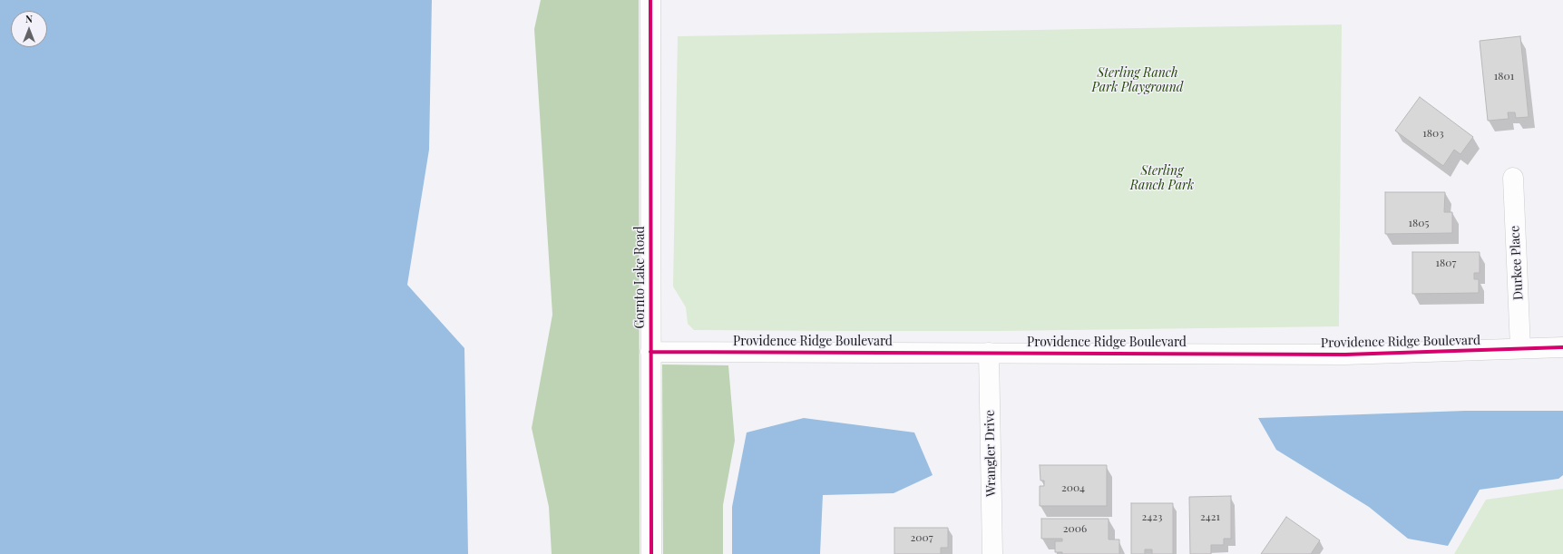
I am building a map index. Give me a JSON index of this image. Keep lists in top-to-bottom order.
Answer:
{
  "streets": {
    "street": [
      "Durkee Place",
      "Gornto Lake Road",
      "Providence Ridge Boulevard",
      "Wrangler Drive"
    ]
  },
  "crossings": [
    ["Durkee Place", "Providence Ridge Boulevard"],
    ["Gornto Lake Road", "Providence Ridge Boulevard"],
    ["Providence Ridge Boulevard", "Wrangler Drive"]
  ],
  "parks": ["Sterling Ranch Park Playground", "Sterling Ranch Park"],
  "house_numbers": [
    "1801",
    "1803",
    "1805",
    "1807",
    "2004",
    "2423",
    "2421",
    "2006",
    "2007"
  ],
  "north": "top"
}
